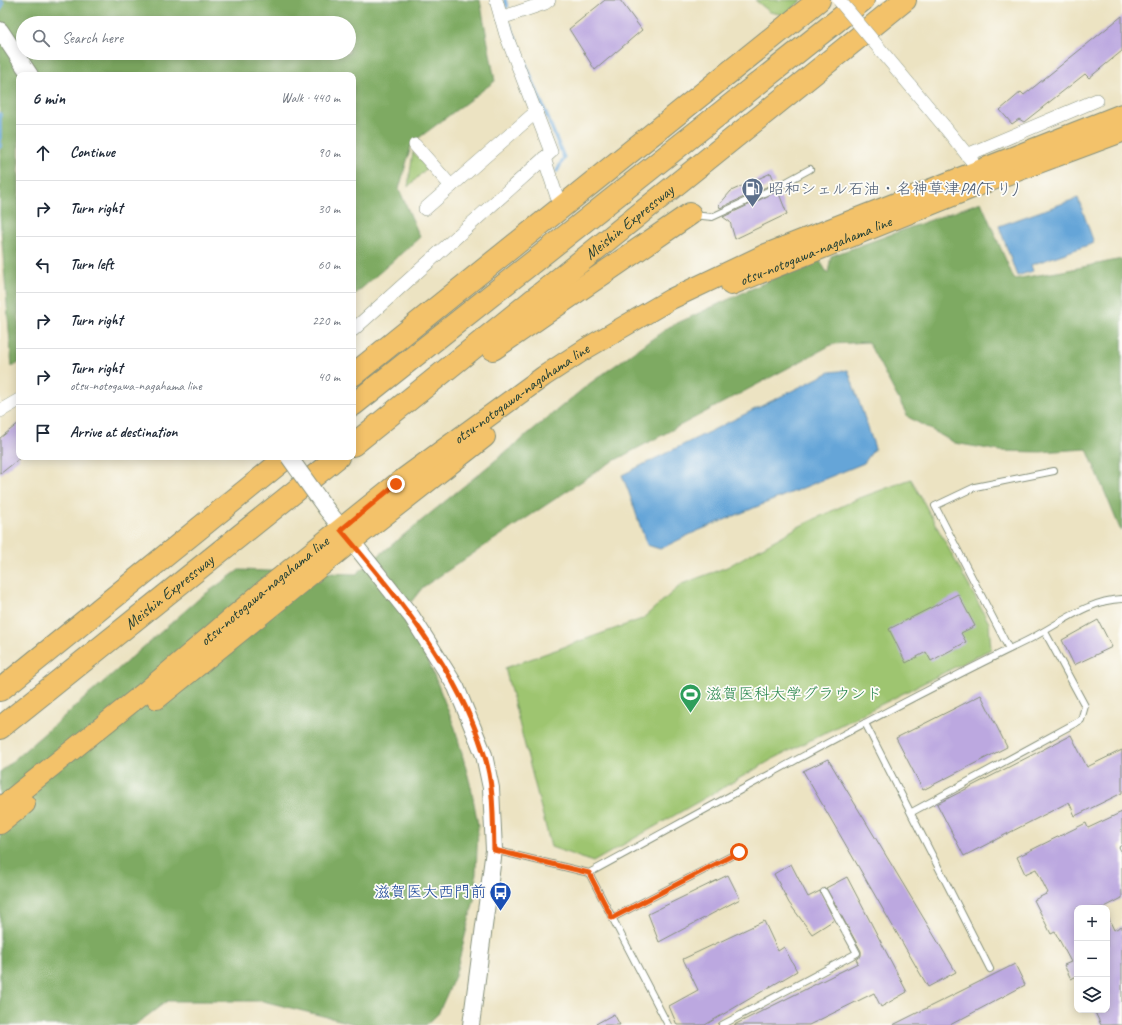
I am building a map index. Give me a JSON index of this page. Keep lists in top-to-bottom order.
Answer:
{
  "streets": {
    "highway": ["Meishin Expressway"],
    "main road": ["otsu-notogawa-nagahama line"]
  },
  "places": {
    "fuel station": ["昭和シェル石油・名神草津PA(下り)"],
    "sports": ["滋賀医科大学グラウンド"],
    "bus stop": ["滋賀医大西門前"]
  },
  "page": {
    "search": "Search here",
    "heading": ["6 min", "Walk · 440 m"],
    "list": [
      ["Continue", "90 m"],
      ["Turn right", "30 m"],
      ["Turn left", "60 m"],
      ["Turn right", "220 m"],
      ["Turn right", "otsu-notogawa-nagahama line", "40 m"],
      "Arrive at destination"
    ],
    "map_buttons": ["+", "−"]
  }
}
